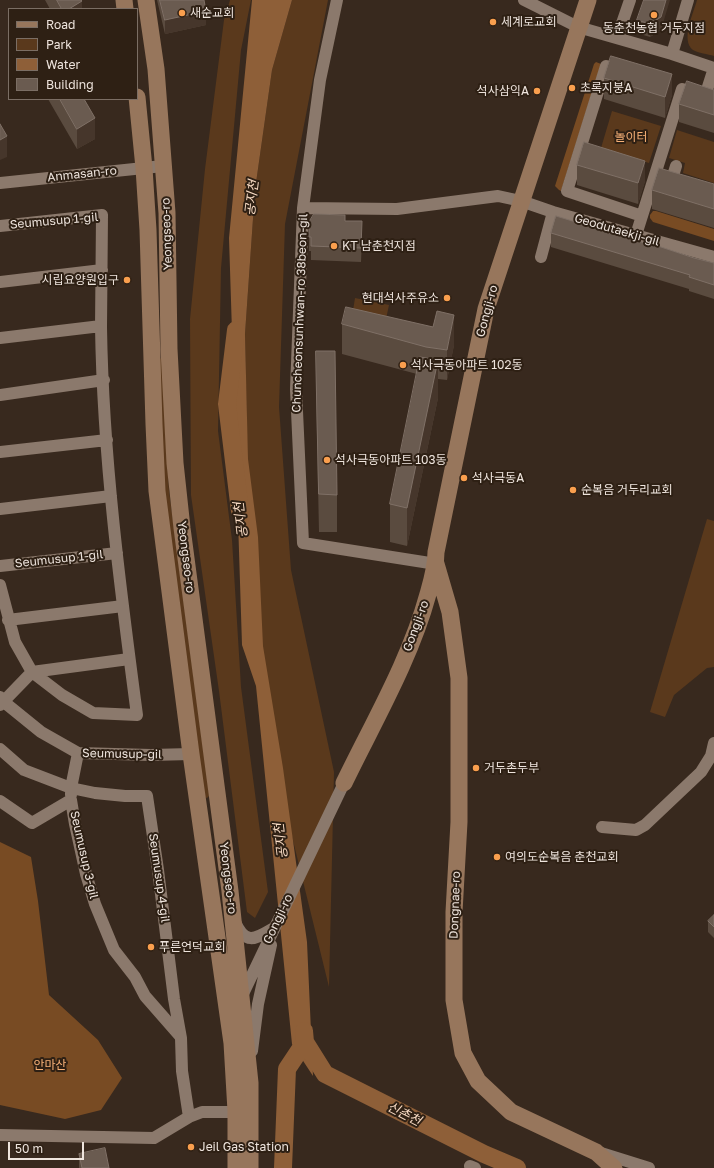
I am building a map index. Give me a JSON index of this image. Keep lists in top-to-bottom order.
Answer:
{
  "streets": {
    "street": [
      "Anmasan-ro",
      "Seumusup 1-gil",
      "Geodutaekji-gil",
      "Yeongseo-ro",
      "Gongji-ro",
      "Chuncheonsunhwan-ro 38beon-gil",
      "Seumusup-gil",
      "Seumusup 3-gil",
      "Seumusup 4-gil",
      "Dongnae-ro"
    ]
  },
  "crossings": [
    ["Anmasan-ro", "Yeongseo-ro"],
    ["Geodutaekji-gil", "Gongji-ro"],
    ["Yeongseo-ro", "Gongji-ro"],
    ["Yeongseo-ro", "Seumusup-gil"],
    ["Gongji-ro", "Chuncheonsunhwan-ro 38beon-gil"],
    ["Gongji-ro", "Dongnae-ro"],
    ["Chuncheonsunhwan-ro 38beon-gil", "Dongnae-ro"],
    ["Seumusup 3-gil", "Seumusup 4-gil"]
  ],
  "water": ["공지천", "신촌천"],
  "parks": ["놀이터", "안마산"],
  "places": [
    "새순교회",
    "동춘천농협 거두지점",
    "세계로교회",
    "초록지붕A",
    "석사삼익A",
    "KT 남춘천지점",
    "시립요양원입구",
    "현대석사주유소",
    "석사극동아파트 102동",
    "석사극동아파트 103동",
    "석사극동A",
    "순복음 거두리교회",
    "거두촌두부",
    "여의도순복음 춘천교회",
    "푸른언덕교회",
    "Jeil Gas Station"
  ],
  "legend": [
    "Road",
    "Park",
    "Water",
    "Building"
  ],
  "scale_bar": "50 m"
}
